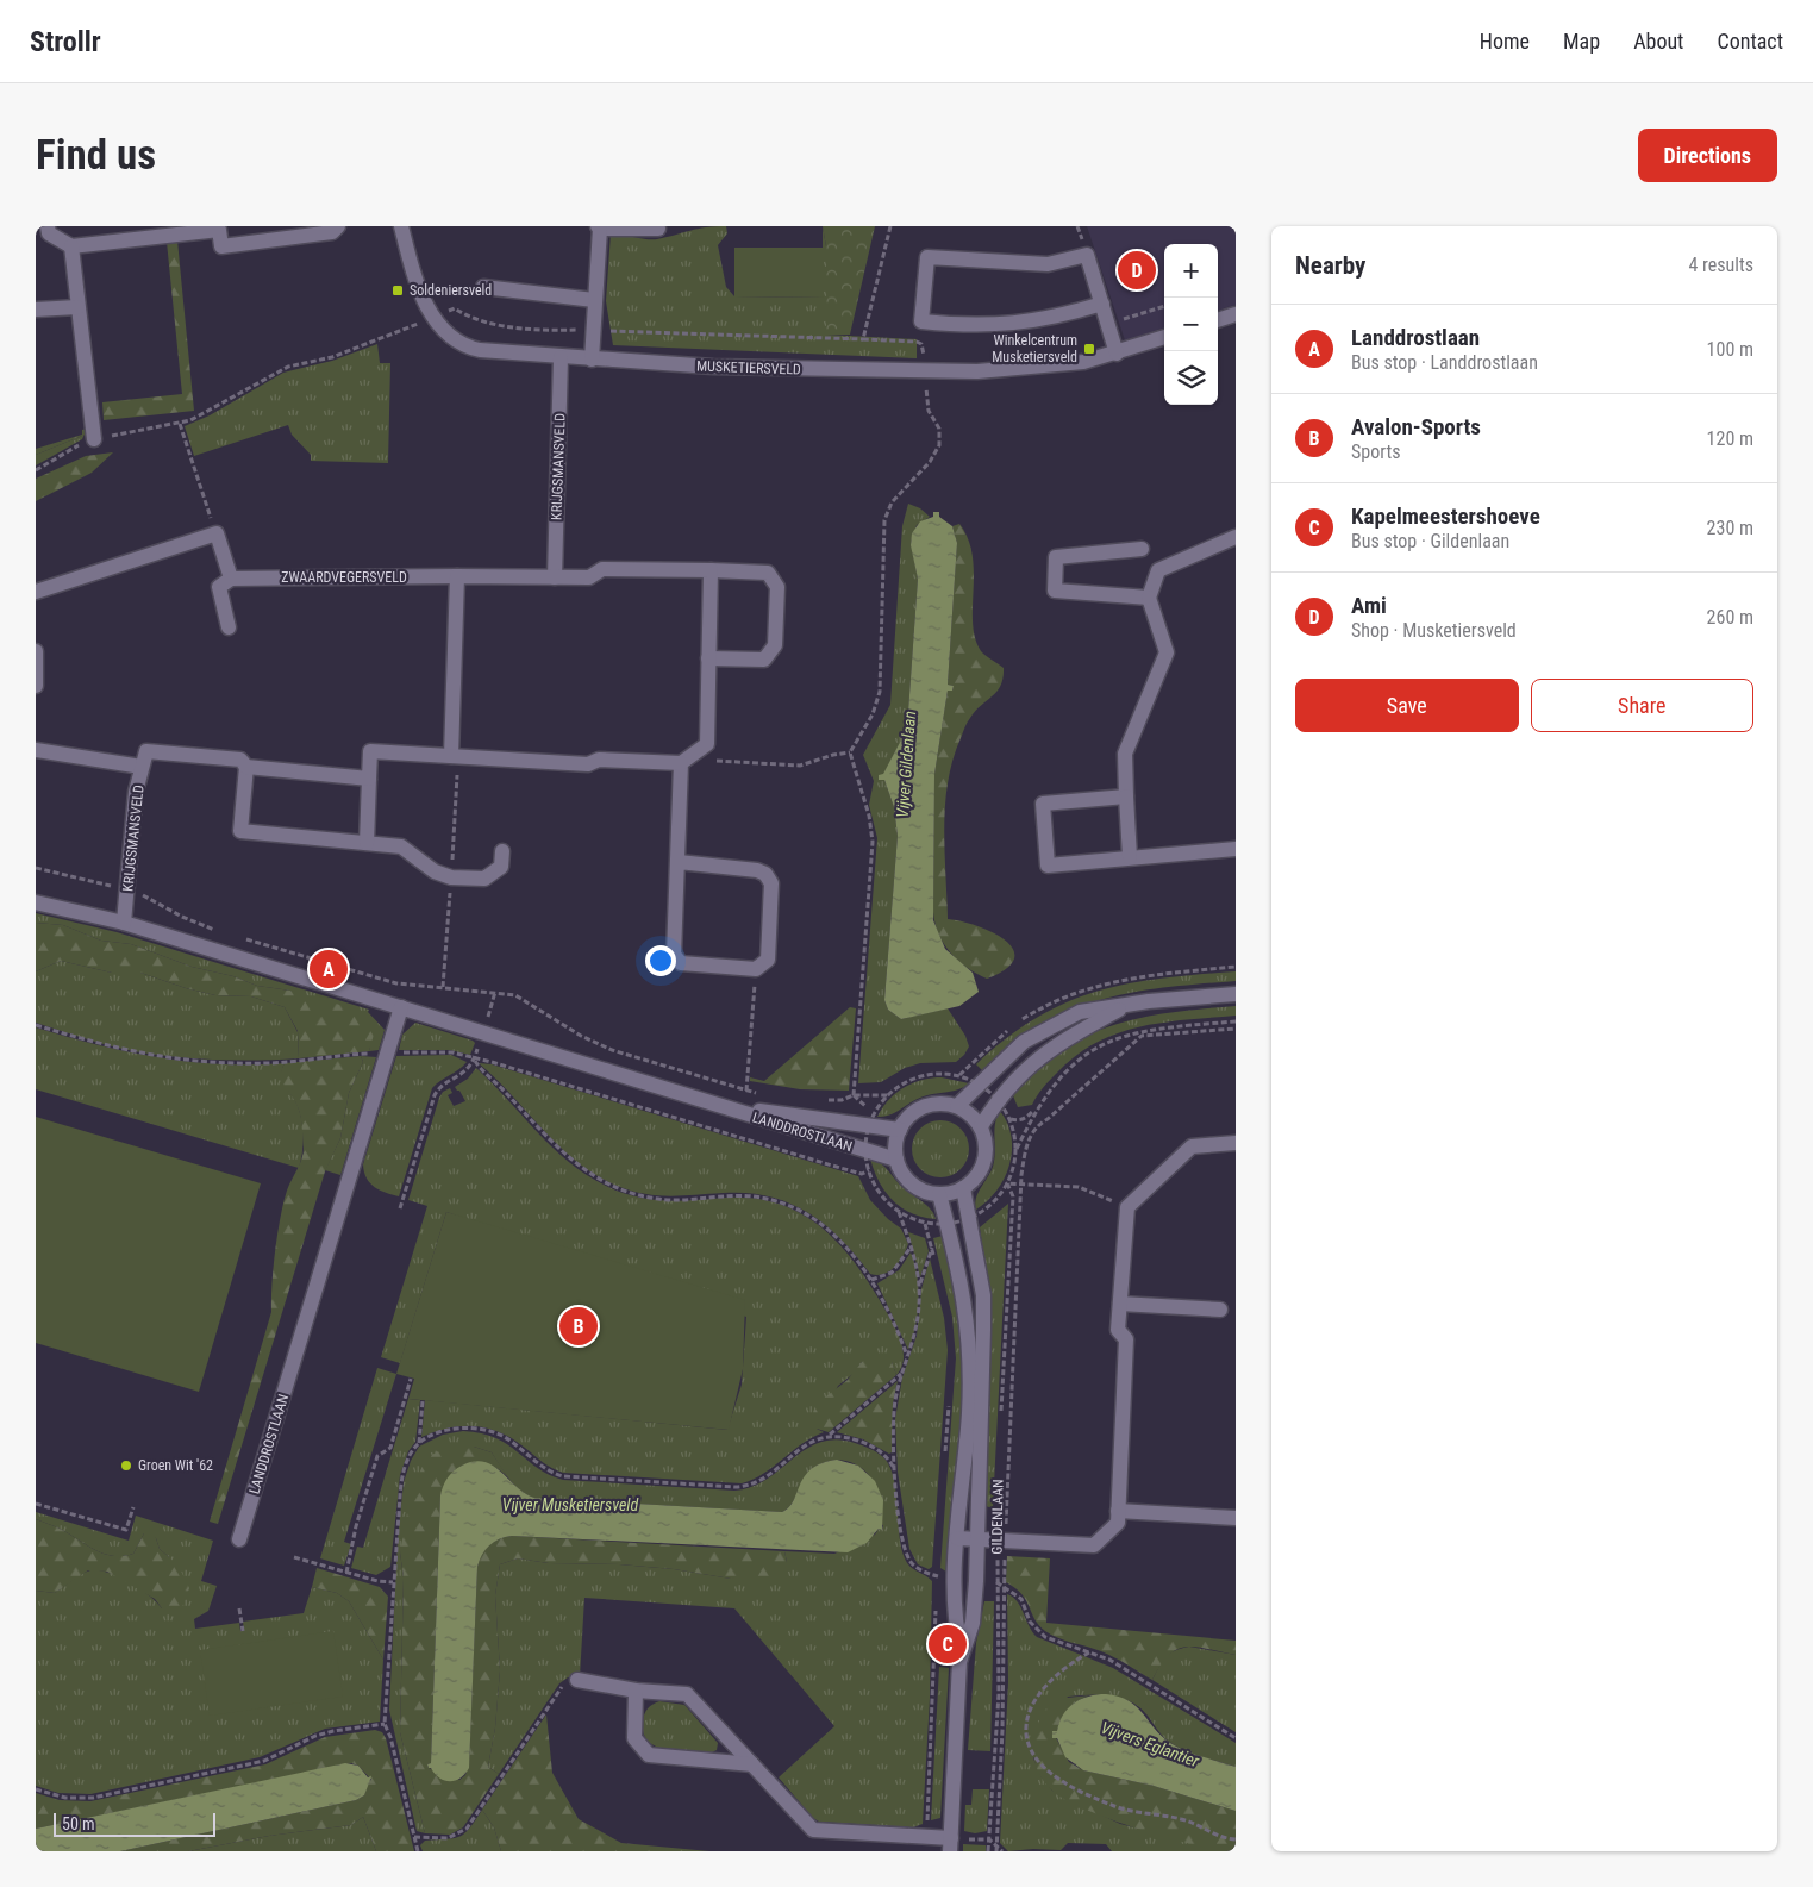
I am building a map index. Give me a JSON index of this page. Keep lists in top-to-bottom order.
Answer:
{
  "streets": {
    "street": [
      "MUSKETIERSVELD",
      "KRIJGSMANSVELD",
      "ZWAARDVEGERSVELD",
      "LANDDROSTLAAN",
      "GILDENLAAN"
    ]
  },
  "crossings": [
    ["MUSKETIERSVELD", "KRIJGSMANSVELD"],
    ["KRIJGSMANSVELD", "LANDDROSTLAAN"],
    ["LANDDROSTLAAN", "GILDENLAAN"]
  ],
  "water": ["Vijver Gildenlaan", "Vijver Musketiersveld", "Vijvers Eglantier"],
  "places": {
    "transit": ["Soldeniersveld", "Winkelcentrum Musketiersveld"],
    "other": ["Groen Wit '62"]
  },
  "scale_bar": "50 m",
  "page": {
    "header": "Strollr",
    "nav": [
      "Home",
      "Map",
      "About",
      "Contact"
    ],
    "buttons": [
      "Directions",
      ["Save", "Share"]
    ],
    "title": "Find us",
    "heading": ["Nearby", "4 results"],
    "map_buttons": ["+", "−"],
    "pins": [
      "D",
      "A",
      "B",
      "C"
    ],
    "list": [
      {
        "mark": "A",
        "name": "Landdrostlaan",
        "note": "Bus stop · Landdrostlaan",
        "value": "100 m"
      },
      {
        "mark": "B",
        "name": "Avalon-Sports",
        "note": "Sports",
        "value": "120 m"
      },
      {
        "mark": "C",
        "name": "Kapelmeestershoeve",
        "note": "Bus stop · Gildenlaan",
        "value": "230 m"
      },
      {
        "mark": "D",
        "name": "Ami",
        "note": "Shop · Musketiersveld",
        "value": "260 m"
      }
    ],
    "scale": "50 m"
  }
}
